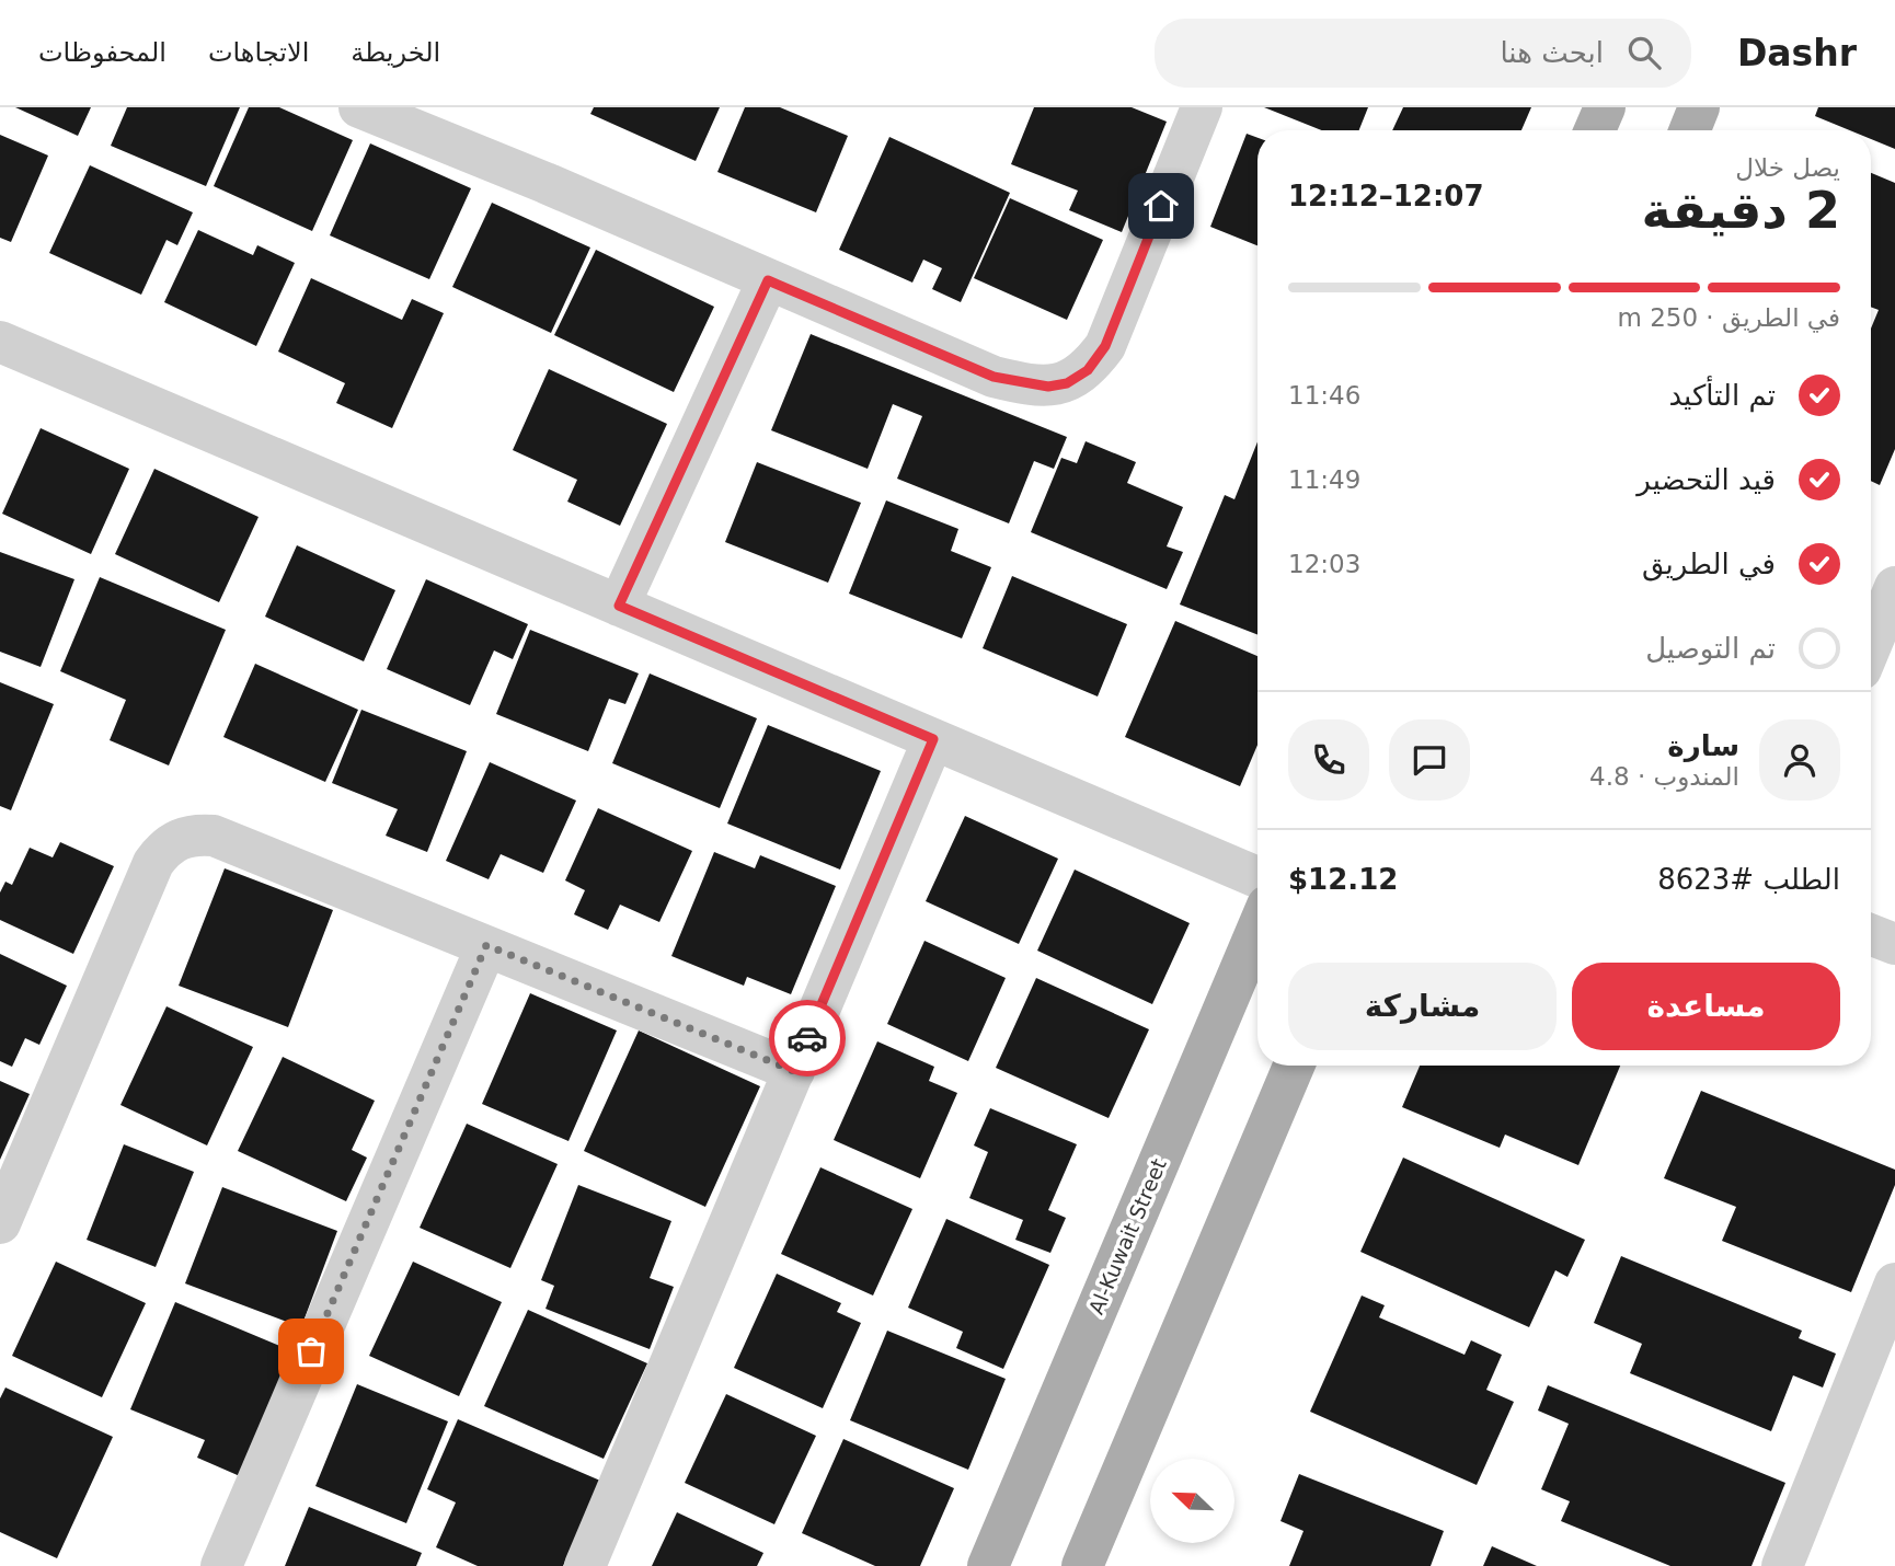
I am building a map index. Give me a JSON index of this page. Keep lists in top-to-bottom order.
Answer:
{
  "streets": {
    "main road": ["Al-Kuwait Street"]
  },
  "north": "top left",
  "page": {
    "header": "Dashr",
    "search": "ابحث هنا",
    "nav": ["الخريطة", "الاتجاهات", "المحفوظات"],
    "heading": ["2 دقيقة", "يصل خلال", "12:07–12:12"],
    "panel": [
      "سارة",
      "المندوب · 4.8",
      "الطلب #8623",
      "$12.12"
    ],
    "bar": "في الطريق · 250 m",
    "list": [
      ["تم التأكيد", "11:46"],
      ["قيد التحضير", "11:49"],
      ["في الطريق", "12:03"],
      "تم التوصيل"
    ],
    "buttons": ["مساعدة", "مشاركة"]
  }
}
